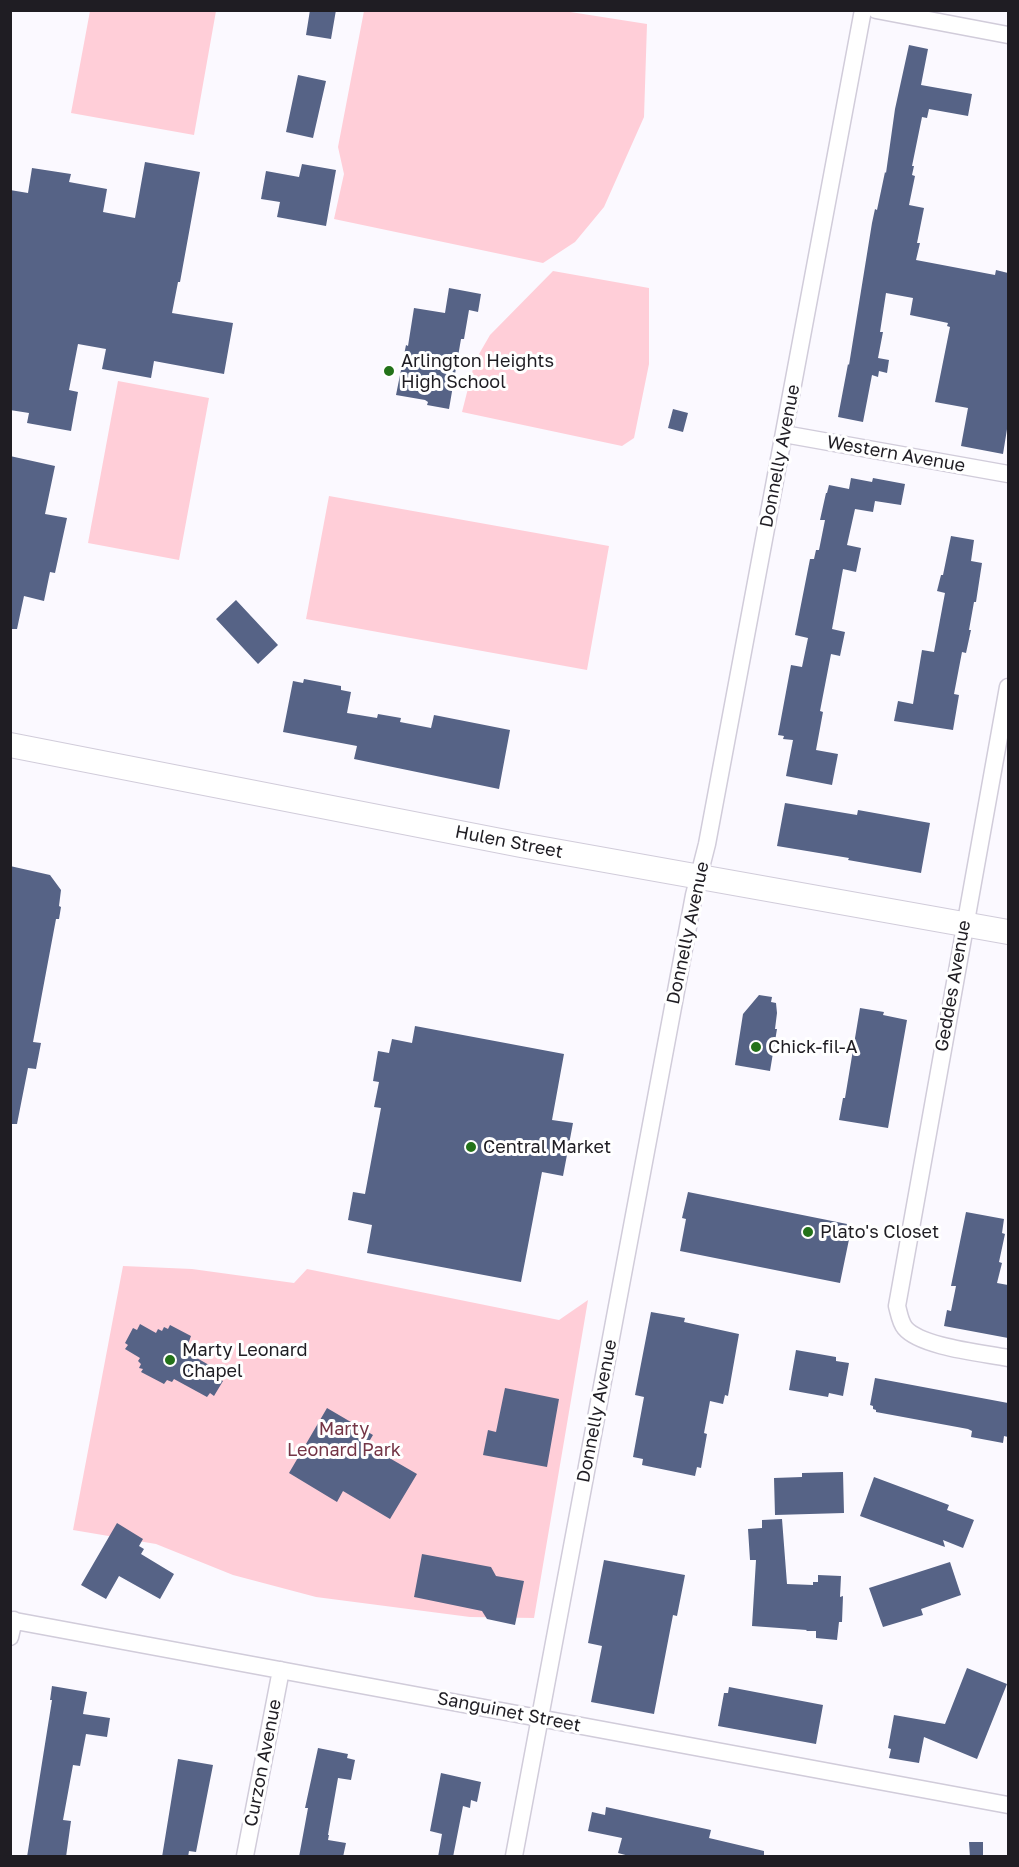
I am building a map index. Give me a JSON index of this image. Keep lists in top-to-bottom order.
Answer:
{
  "streets": {
    "main road": ["Hulen Street"],
    "street": [
      "Western Avenue",
      "Donnelly Avenue",
      "Geddes Avenue",
      "Sanguinet Street",
      "Curzon Avenue"
    ]
  },
  "crossings": [
    ["Western Avenue", "Donnelly Avenue"],
    ["Donnelly Avenue", "Hulen Street"],
    ["Donnelly Avenue", "Sanguinet Street"],
    ["Hulen Street", "Geddes Avenue"],
    ["Sanguinet Street", "Curzon Avenue"]
  ],
  "parks": ["Marty Leonard Park"],
  "places": [
    "Arlington Heights High School",
    "Chick-fil-A",
    "Central Market",
    "Plato's Closet",
    "Marty Leonard Chapel"
  ]
}
